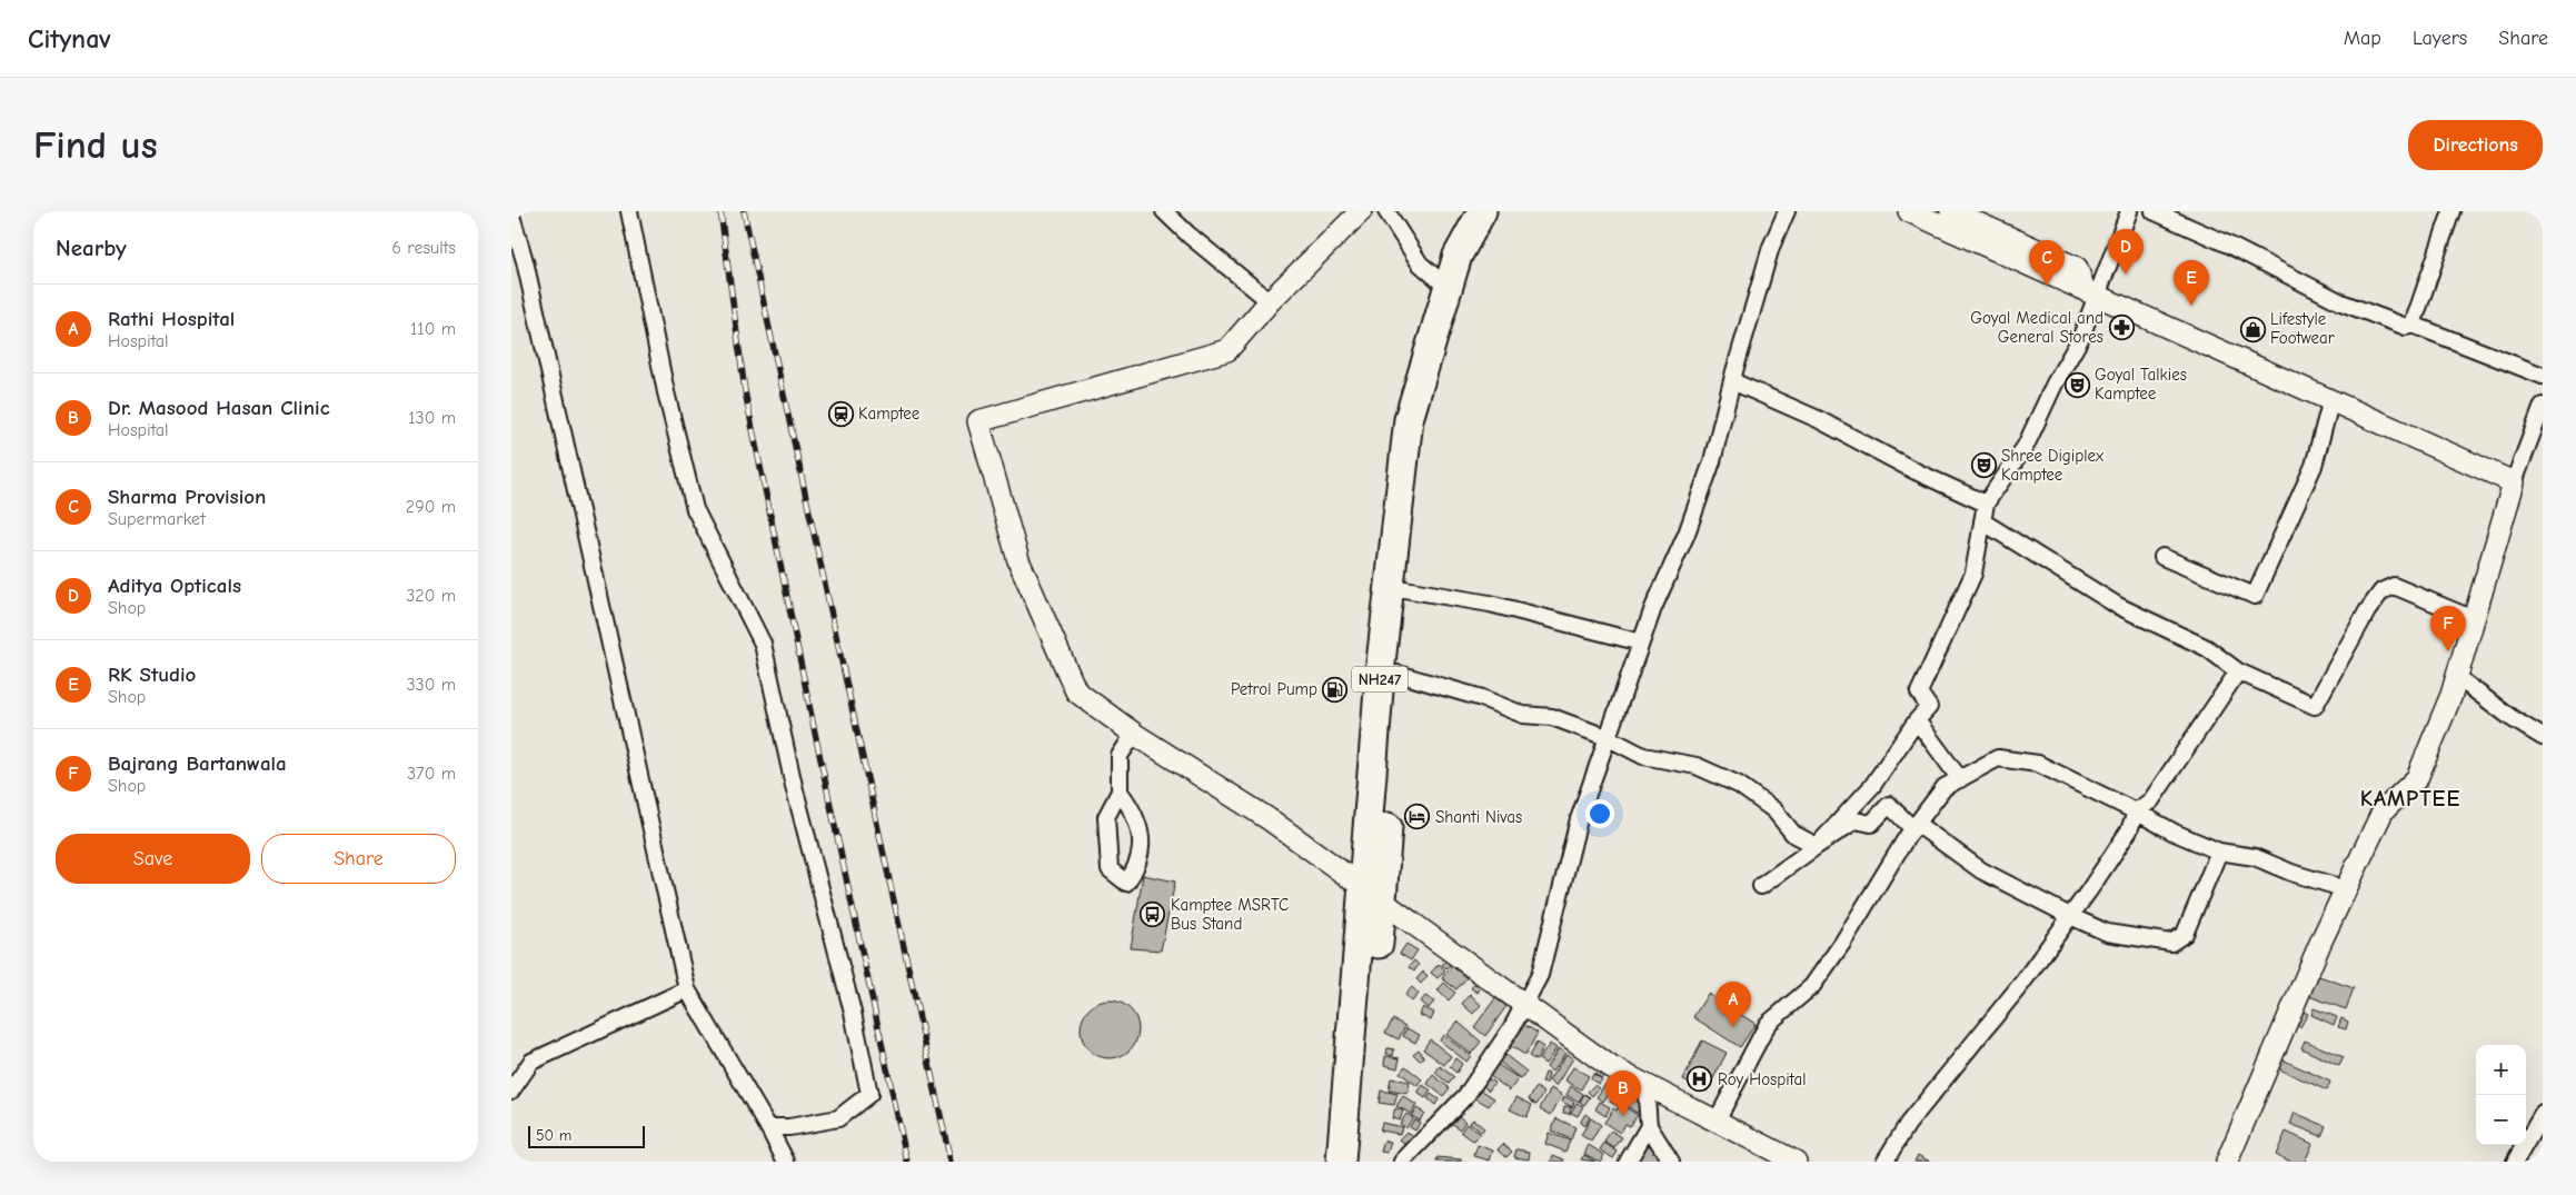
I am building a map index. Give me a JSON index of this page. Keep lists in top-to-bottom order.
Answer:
{
  "streets": {
    "highway": ["NH247"]
  },
  "districts": ["KAMPTEE"],
  "places": {
    "pharmacy": ["Goyal Medical and General Stores"],
    "shop": ["Lifestyle Footwear"],
    "theatre": ["Goyal Talkies Kamptee", "Shree Digiplex Kamptee"],
    "station": ["Kamptee"],
    "fuel station": ["Petrol Pump"],
    "hotel": ["Shanti Nivas"],
    "bus stop": ["Kamptee MSRTC Bus Stand"],
    "hospital": ["Roy Hospital"]
  },
  "scale_bar": "50 m",
  "page": {
    "header": "Citynav",
    "nav": ["Map", "Layers", "Share"],
    "buttons": [
      "Directions",
      ["Save", "Share"]
    ],
    "title": "Find us",
    "heading": ["Nearby", "6 results"],
    "pins": [
      "D",
      "C",
      "E",
      "F",
      "A",
      "B"
    ],
    "list": [
      {
        "mark": "A",
        "name": "Rathi Hospital",
        "note": "Hospital",
        "value": "110 m"
      },
      {
        "mark": "B",
        "name": "Dr. Masood Hasan Clinic",
        "note": "Hospital",
        "value": "130 m"
      },
      {
        "mark": "C",
        "name": "Sharma Provision",
        "note": "Supermarket",
        "value": "290 m"
      },
      {
        "mark": "D",
        "name": "Aditya Opticals",
        "note": "Shop",
        "value": "320 m"
      },
      {
        "mark": "E",
        "name": "RK Studio",
        "note": "Shop",
        "value": "330 m"
      },
      {
        "mark": "F",
        "name": "Bajrang Bartanwala",
        "note": "Shop",
        "value": "370 m"
      }
    ],
    "map_buttons": ["+", "−"],
    "scale": "50 m"
  }
}
